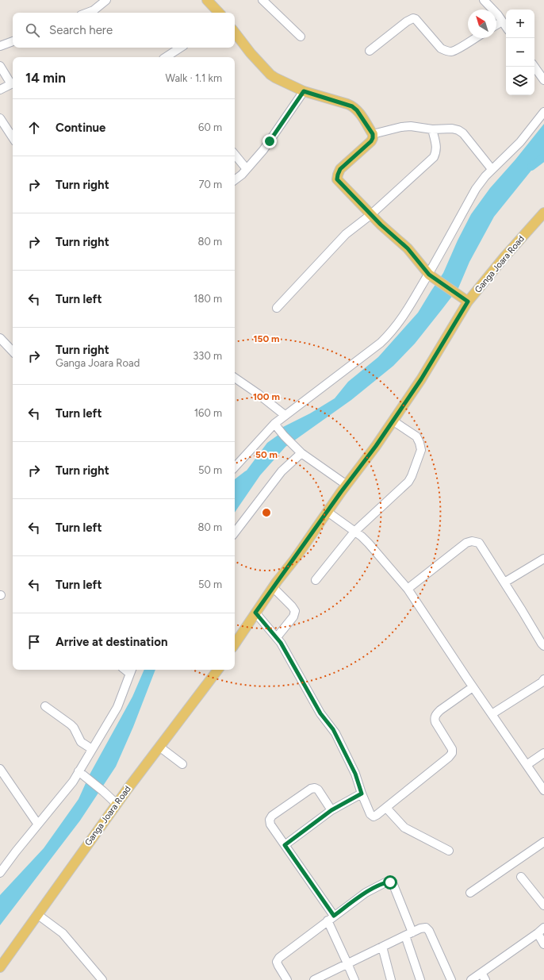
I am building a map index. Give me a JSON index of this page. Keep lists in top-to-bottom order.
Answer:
{
  "streets": {
    "main road": ["Ganga Joara Road"]
  },
  "north": "top left",
  "page": {
    "map_buttons": ["+", "−"],
    "search": "Search here",
    "heading": ["14 min", "Walk · 1.1 km"],
    "list": [
      ["Continue", "60 m"],
      ["Turn right", "70 m"],
      ["Turn right", "80 m"],
      ["Turn left", "180 m"],
      ["Turn right", "Ganga Joara Road", "330 m"],
      ["Turn left", "160 m"],
      ["Turn right", "50 m"],
      ["Turn left", "80 m"],
      ["Turn left", "50 m"],
      "Arrive at destination"
    ]
  },
  "rings": ["150 m", "100 m", "50 m"]
}
